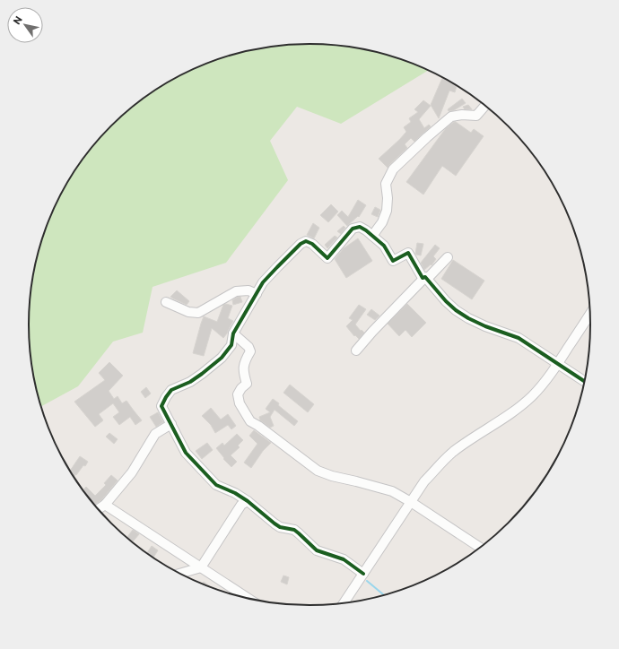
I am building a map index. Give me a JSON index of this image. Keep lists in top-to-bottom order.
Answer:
{
  "north": "top left"
}
